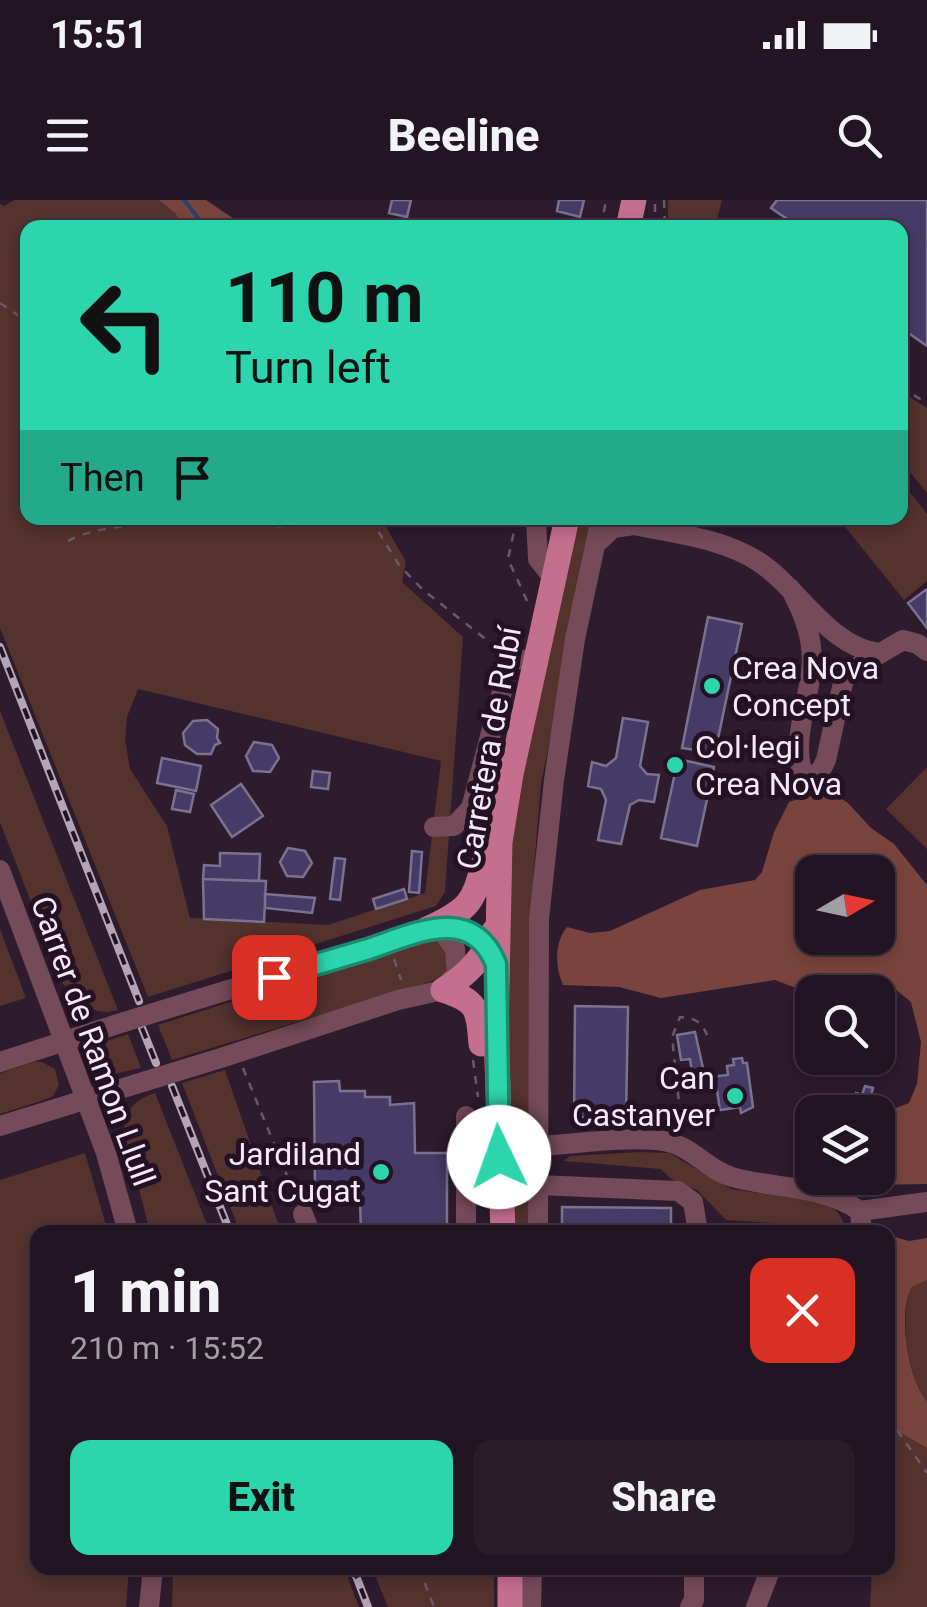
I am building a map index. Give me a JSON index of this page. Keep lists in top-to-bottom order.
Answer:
{
  "streets": {
    "main road": ["Carretera de Rubí"],
    "street": ["Carrer de Ramon Llull"]
  },
  "places": [
    "Crea Nova Concept",
    "Col·legi Crea Nova",
    "Can Castanyer",
    "Jardiland Sant Cugat"
  ],
  "north": "right",
  "page": {
    "status": "15:51",
    "header": "Beeline",
    "turn": ["110 m", "Turn left"],
    "then": "Then",
    "heading": ["1 min", "210 m · 15:52"],
    "buttons": ["Exit", "Share"]
  }
}
